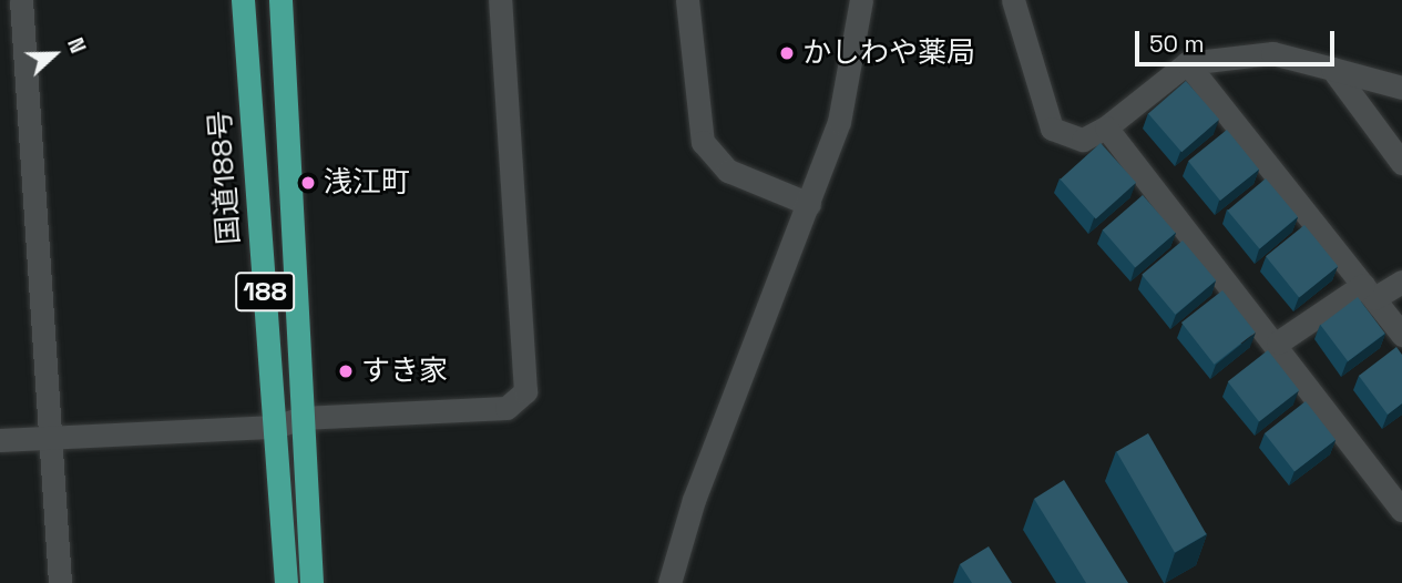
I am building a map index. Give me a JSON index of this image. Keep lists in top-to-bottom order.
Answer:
{
  "streets": {
    "highway": ["国道188号", "188"]
  },
  "places": ["かしわや薬局", "浅江町", "すき家"],
  "scale_bar": "50 m",
  "north": "right"
}
